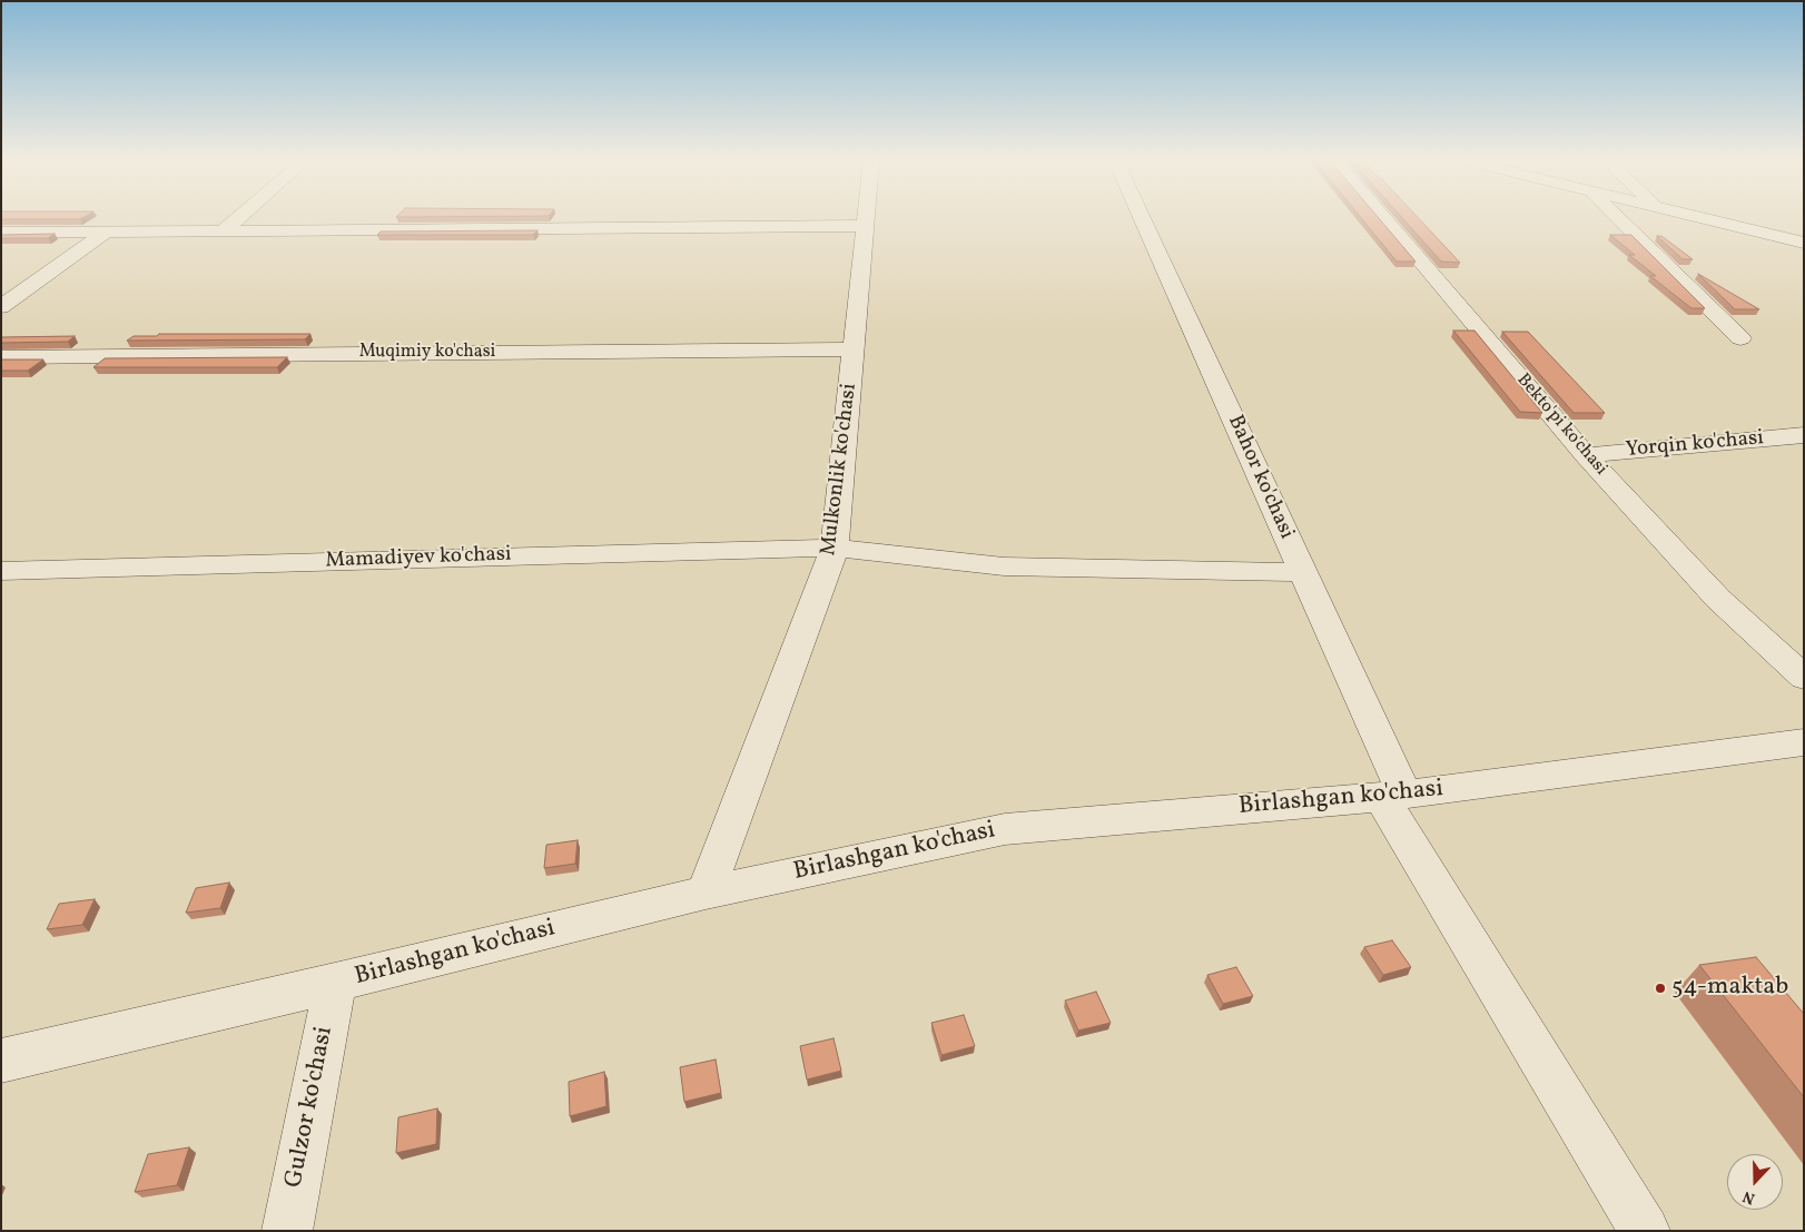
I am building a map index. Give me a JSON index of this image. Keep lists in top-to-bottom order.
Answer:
{
  "streets": {
    "street": [
      "Muqimiy ko'chasi",
      "Bekto'pi ko'chasi",
      "Yorqin ko'chasi",
      "Mulkonlik ko'chasi",
      "Bahor ko'chasi",
      "Mamadiyev ko'chasi",
      "Birlashgan ko'chasi",
      "Gulzor ko'chasi"
    ]
  },
  "crossings": [
    ["Muqimiy ko'chasi", "Mulkonlik ko'chasi"],
    ["Bekto'pi ko'chasi", "Yorqin ko'chasi"],
    ["Mulkonlik ko'chasi", "Mamadiyev ko'chasi"],
    ["Mulkonlik ko'chasi", "Birlashgan ko'chasi"],
    ["Bahor ko'chasi", "Mamadiyev ko'chasi"],
    ["Bahor ko'chasi", "Birlashgan ko'chasi"],
    ["Birlashgan ko'chasi", "Gulzor ko'chasi"]
  ],
  "places": ["54-maktab"],
  "north": "bottom"
}
